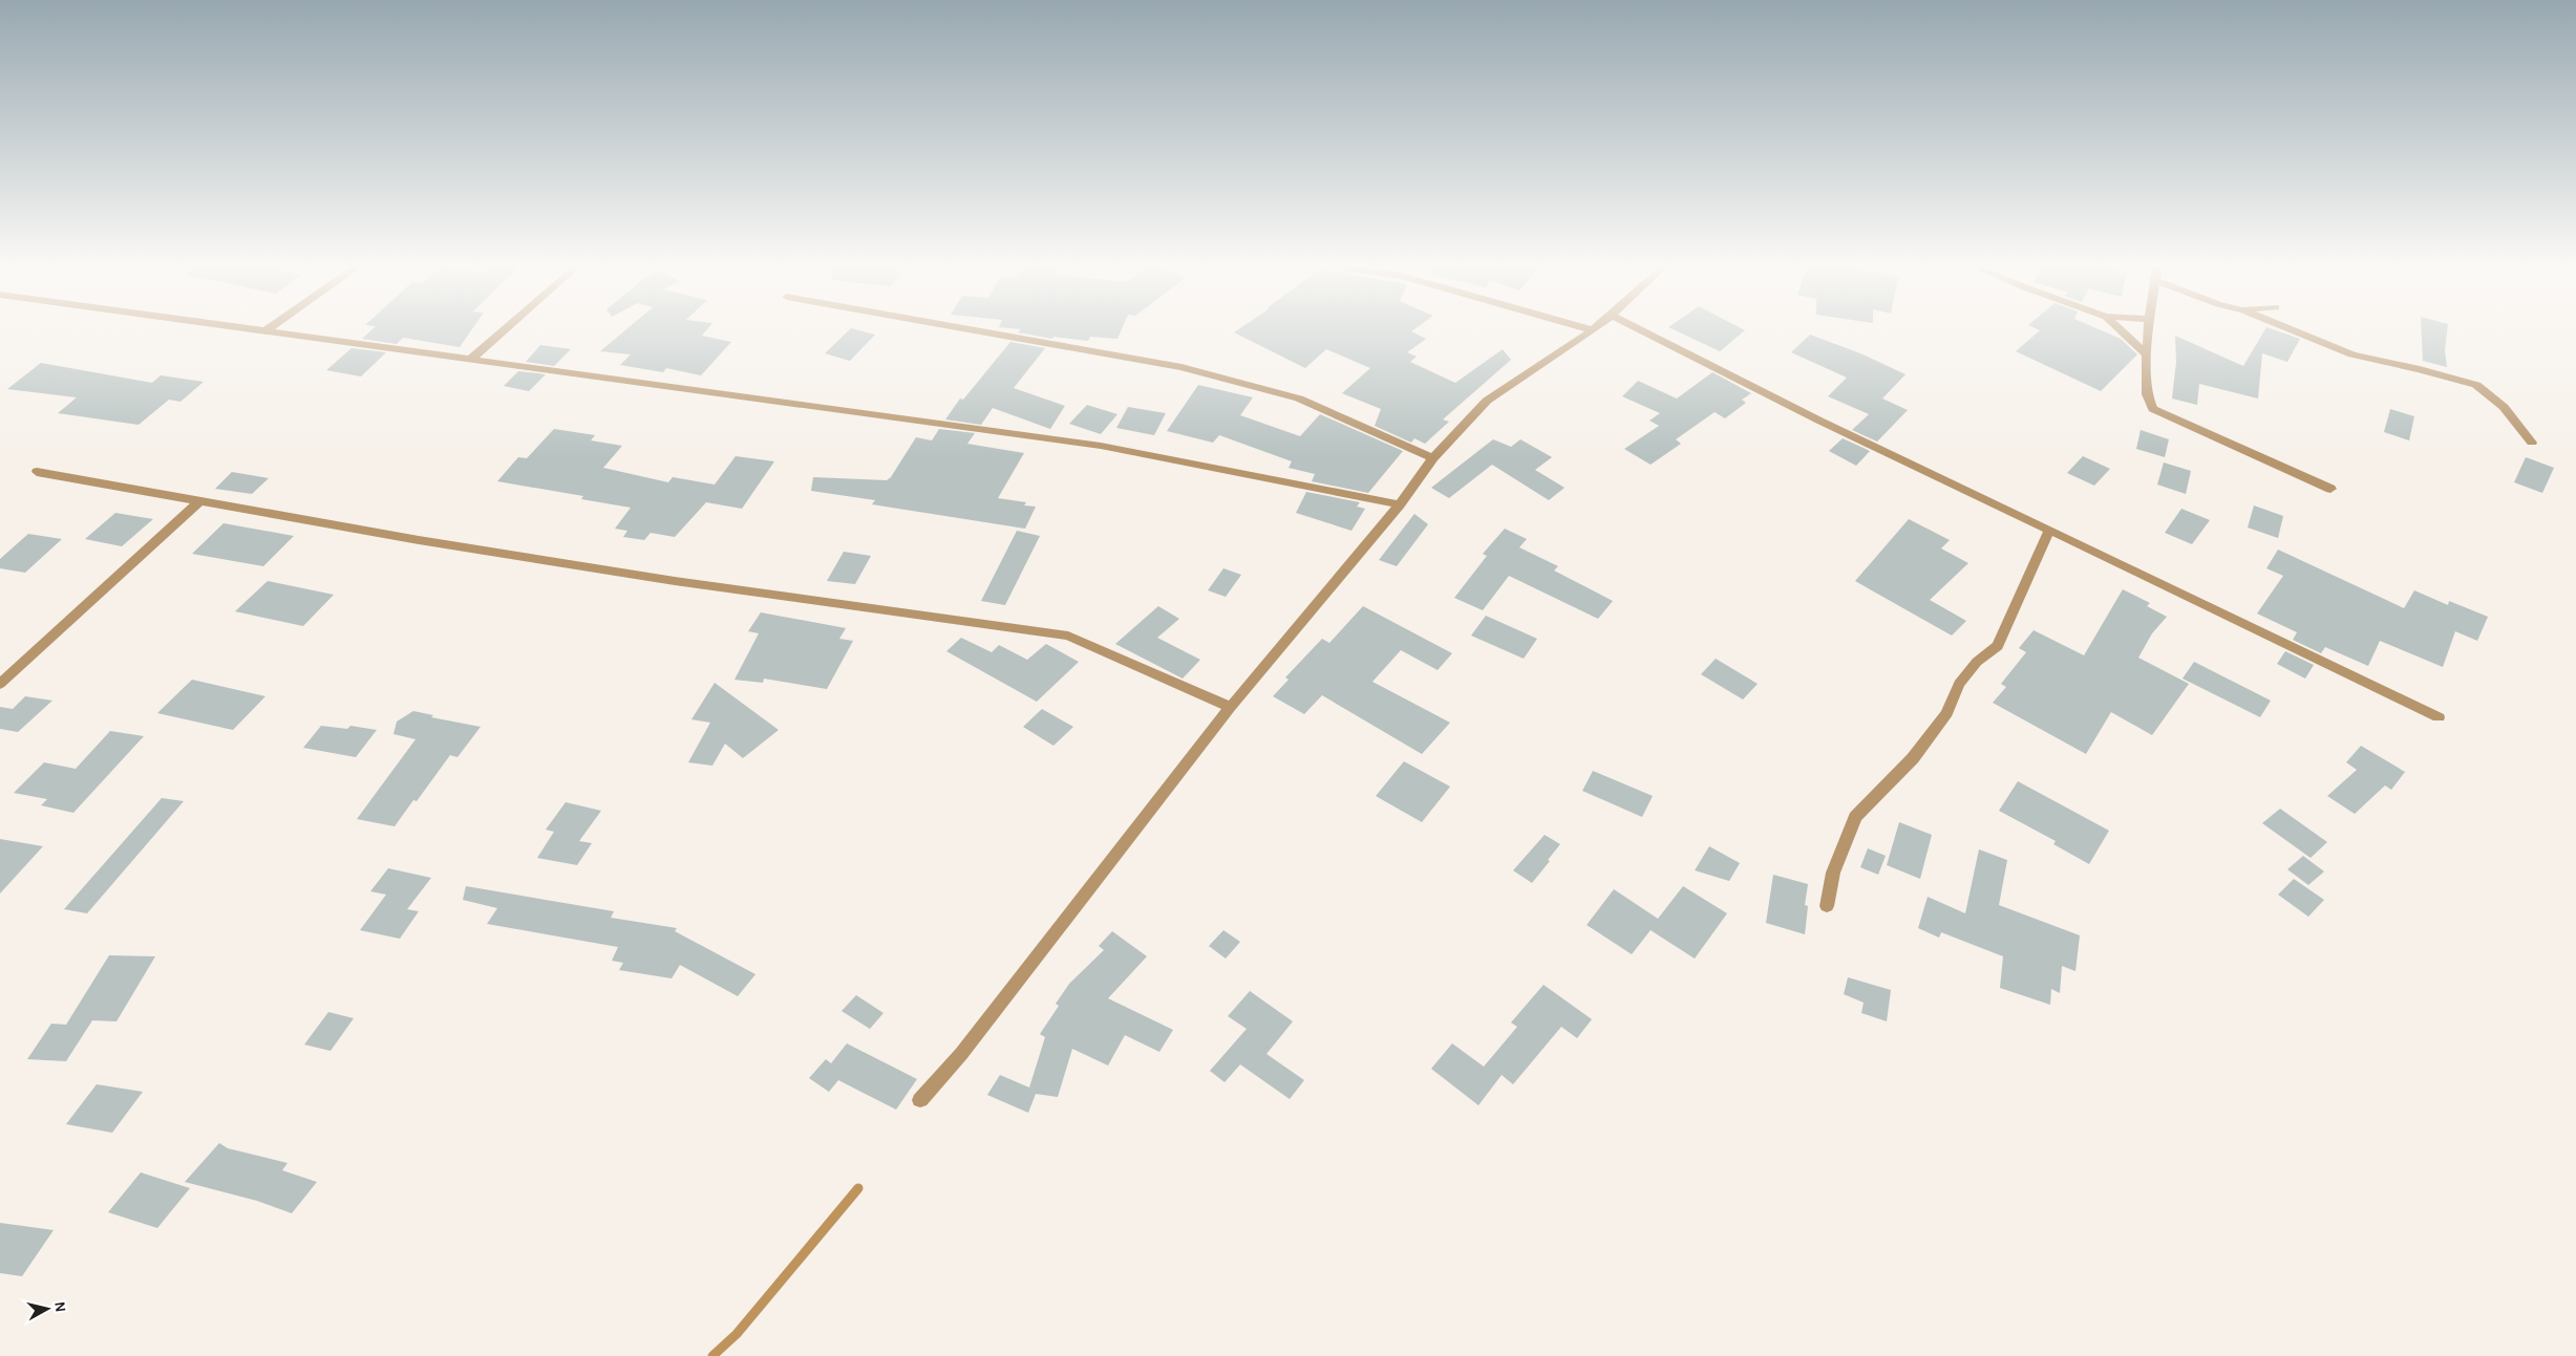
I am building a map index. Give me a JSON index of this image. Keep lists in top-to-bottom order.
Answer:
{
  "north": "right"
}
